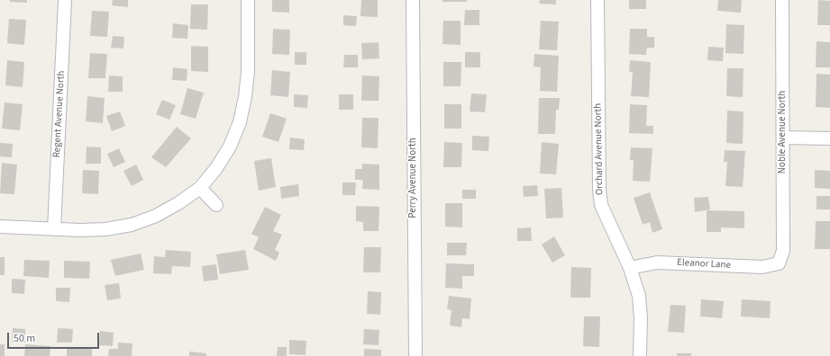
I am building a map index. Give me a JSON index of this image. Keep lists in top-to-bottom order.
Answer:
{
  "streets": {
    "street": [
      "Regent Avenue North",
      "Noble Avenue North",
      "Orchard Avenue North",
      "Perry Avenue North",
      "Eleanor Lane"
    ]
  },
  "crossings": [
    ["Noble Avenue North", "Eleanor Lane"],
    ["Orchard Avenue North", "Eleanor Lane"]
  ],
  "scale_bar": "50 m"
}
